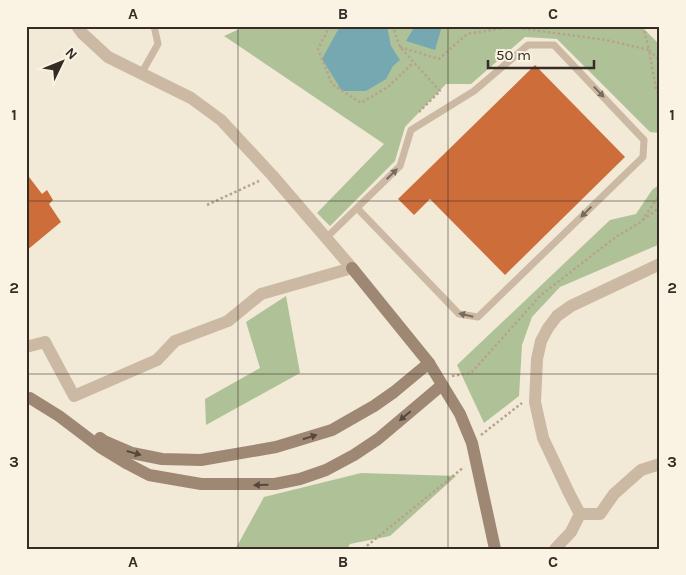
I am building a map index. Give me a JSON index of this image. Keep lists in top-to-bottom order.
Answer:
{
  "scale_bar": "50 m",
  "north": "top right",
  "grid": {
    "columns": ["A", "B", "C"],
    "rows": ["1", "2", "3"]
  }
}
